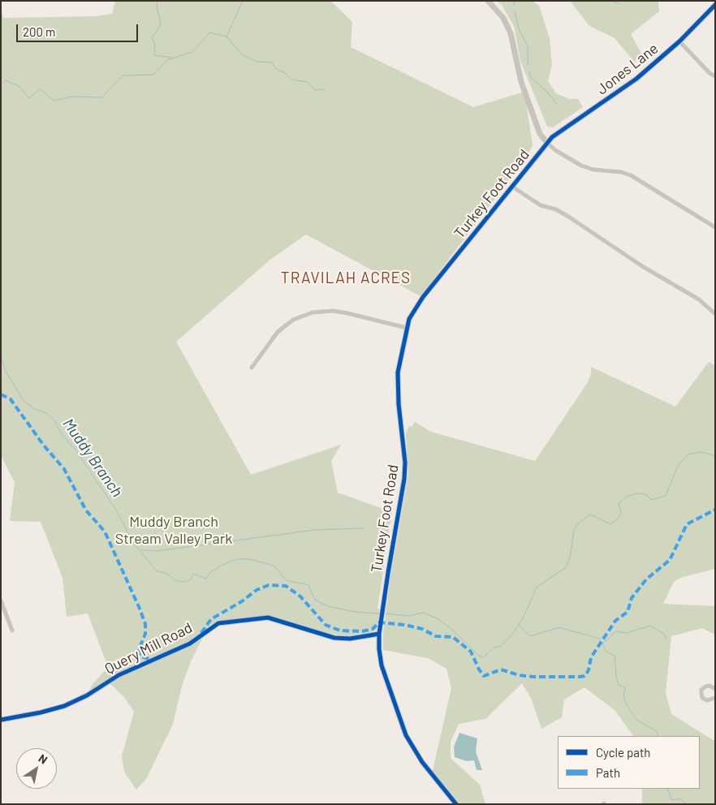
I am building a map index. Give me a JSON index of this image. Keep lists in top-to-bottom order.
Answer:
{
  "streets": {
    "street": ["Jones Lane", "Turkey Foot Road", "Query Mill Road"]
  },
  "crossings": [
    ["Jones Lane", "Turkey Foot Road"],
    ["Turkey Foot Road", "Query Mill Road"]
  ],
  "districts": ["TRAVILAH ACRES"],
  "water": ["Muddy Branch"],
  "parks": ["Muddy Branch Stream Valley Park"],
  "legend": ["Cycle path", "Path"],
  "scale_bar": "200 m",
  "north": "top right"
}
